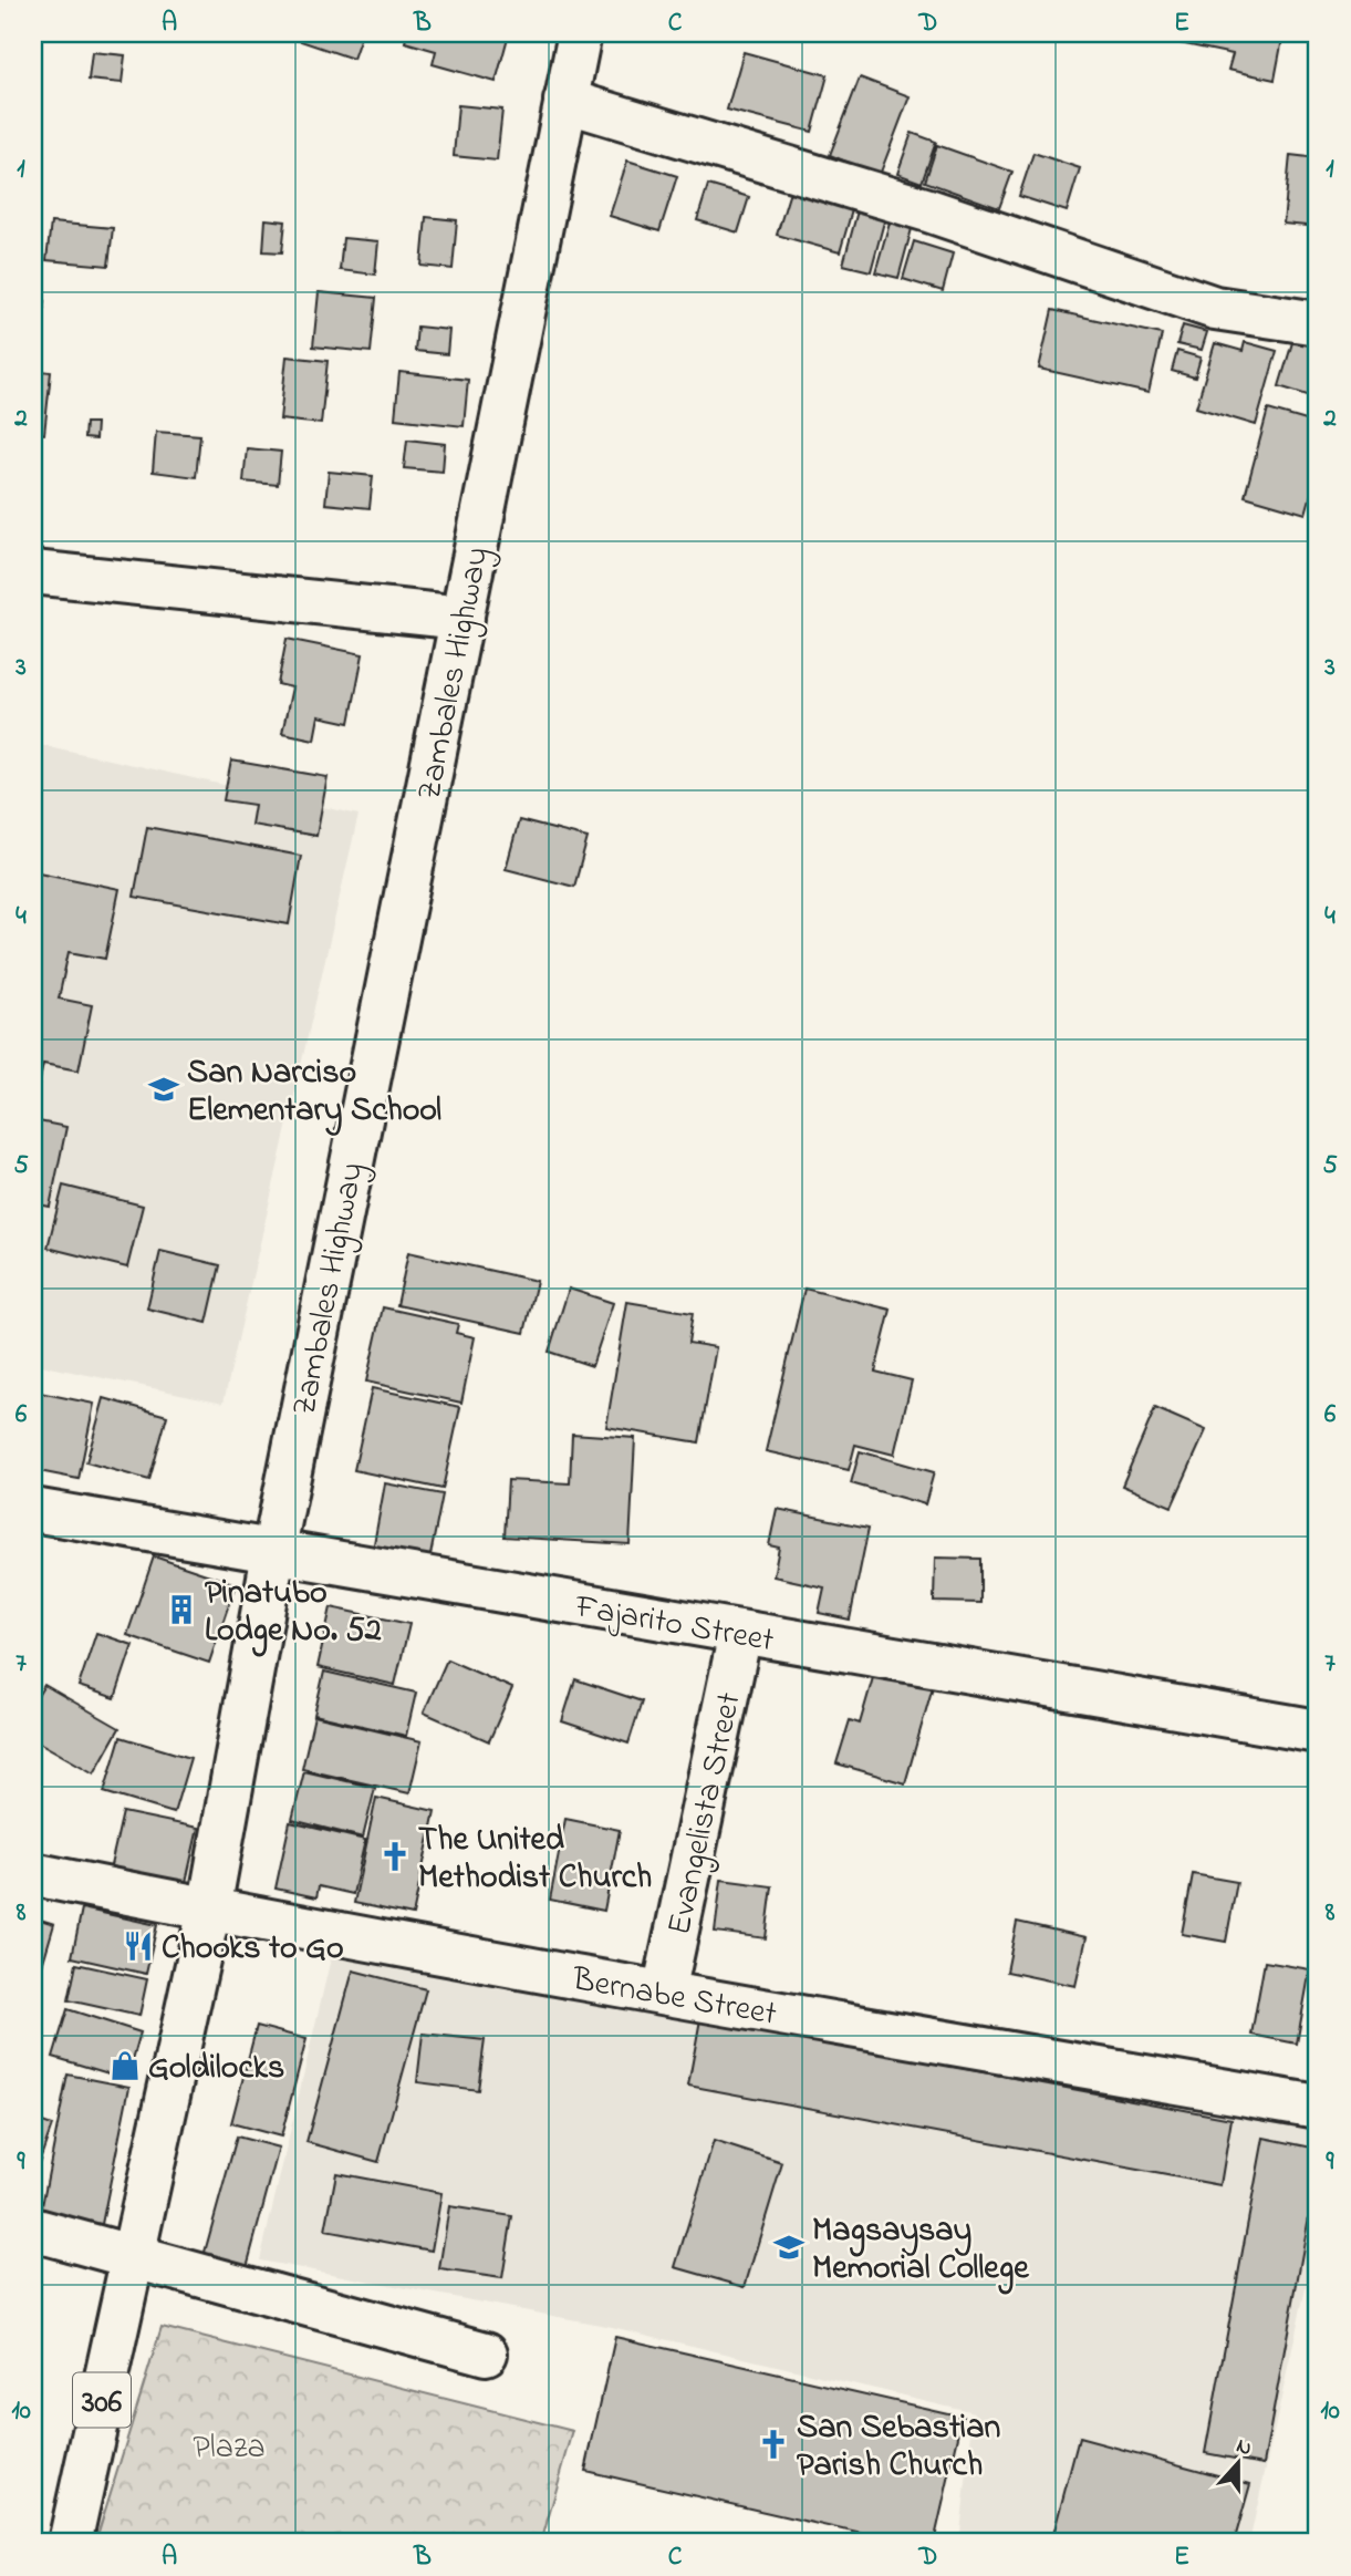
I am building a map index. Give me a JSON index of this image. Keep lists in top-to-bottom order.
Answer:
{
  "streets": {
    "street": [
      "Zambales Highway",
      "Fajarito Street",
      "Evangelista Street",
      "Bernabe Street",
      "306"
    ]
  },
  "crossings": [
    ["Zambales Highway", "Fajarito Street"],
    ["Zambales Highway", "Bernabe Street"],
    ["Fajarito Street", "Evangelista Street"],
    ["Evangelista Street", "Bernabe Street"]
  ],
  "parks": ["Plaza"],
  "places": {
    "school or university": ["San Narciso Elementary School", "Magsaysay Memorial College"],
    "building": ["Pinatubo Lodge No. 52"],
    "church": ["The United Methodist Church", "San Sebastian Parish Church"],
    "restaurant": ["Chooks to Go"],
    "shop": ["Goldilocks"]
  },
  "north": "top",
  "grid": {
    "columns": [
      "A",
      "B",
      "C",
      "D",
      "E"
    ],
    "rows": [
      "1",
      "2",
      "3",
      "4",
      "5",
      "6",
      "7",
      "8",
      "9",
      "10"
    ]
  }
}
